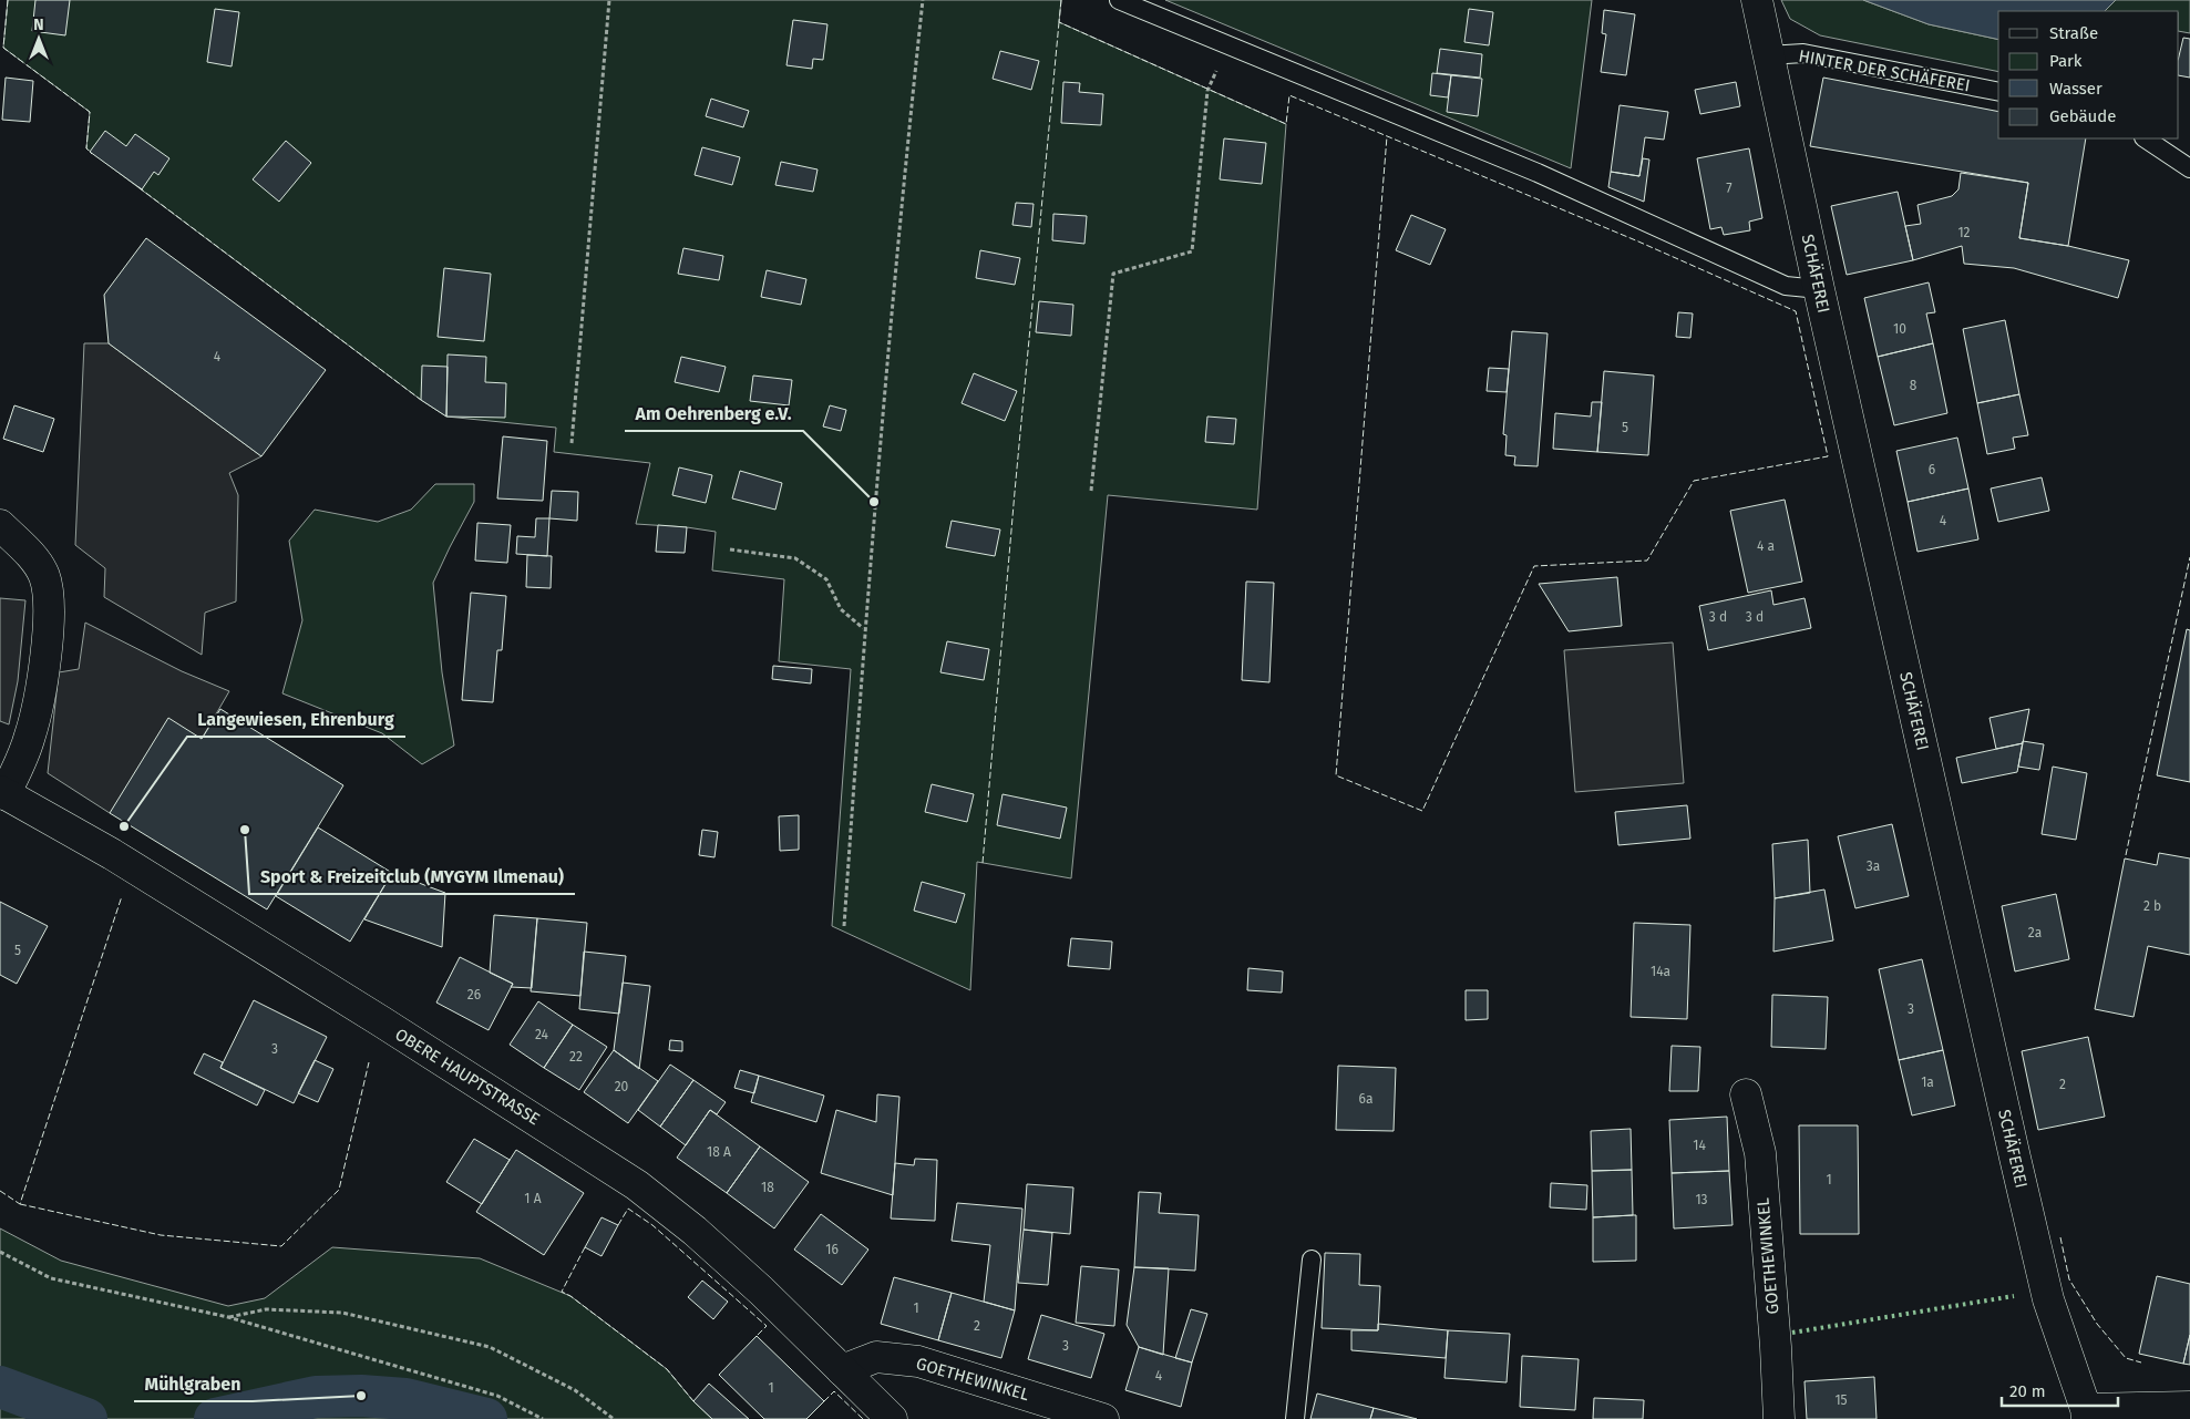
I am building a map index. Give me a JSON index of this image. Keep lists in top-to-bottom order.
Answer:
{
  "streets": {
    "street": ["SCHÄFEREI", "OBERE HAUPTSTRASSE", "GOETHEWINKEL"],
    "lane": ["HINTER DER SCHÄFEREI"]
  },
  "crossings": [
    ["HINTER DER SCHÄFEREI", "SCHÄFEREI"],
    ["OBERE HAUPTSTRASSE", "GOETHEWINKEL"]
  ],
  "places": [
    "Am Oehrenberg e.V.",
    "Langewiesen, Ehrenburg",
    "Sport & Freizeitclub (MYGYM Ilmenau)",
    "Mühlgraben"
  ],
  "house_numbers": [
    "7",
    "12",
    "10",
    "4",
    "8",
    "5",
    "6",
    "4",
    "4 a",
    "3 d",
    "3 d",
    "3a",
    "2 b",
    "2a",
    "5",
    "14a",
    "26",
    "3",
    "24",
    "3",
    "22",
    "1a",
    "2",
    "20",
    "6a",
    "14",
    "18 A",
    "1",
    "18",
    "1 A",
    "13",
    "16",
    "1",
    "2",
    "3",
    "4",
    "1",
    "15"
  ],
  "legend": [
    "Straße",
    "Park",
    "Wasser",
    "Gebäude"
  ],
  "scale_bar": "20 m",
  "north": "top"
}
